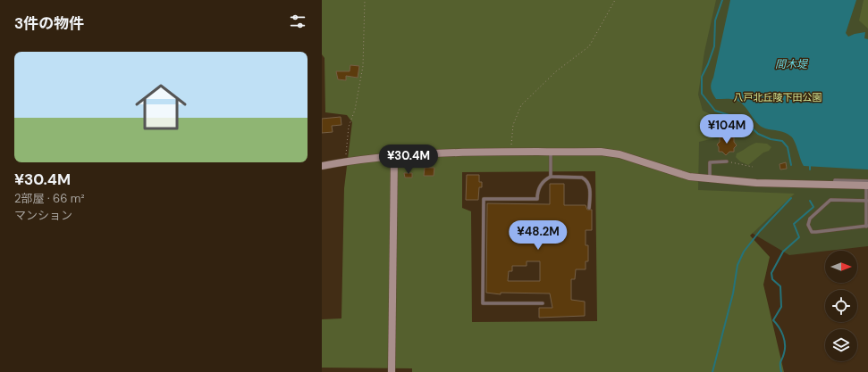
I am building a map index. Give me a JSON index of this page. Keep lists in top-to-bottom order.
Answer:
{
  "water": ["間木堤"],
  "parks": ["八戸北丘陵下田公園"],
  "north": "right",
  "page": {
    "heading": "3件の物件",
    "list": [
      {
        "name": "¥30.4M",
        "note": "2部屋 · 66 m² · マンション"
      }
    ],
    "price": ["¥104M", "¥30.4M", "¥48.2M"]
  }
}
